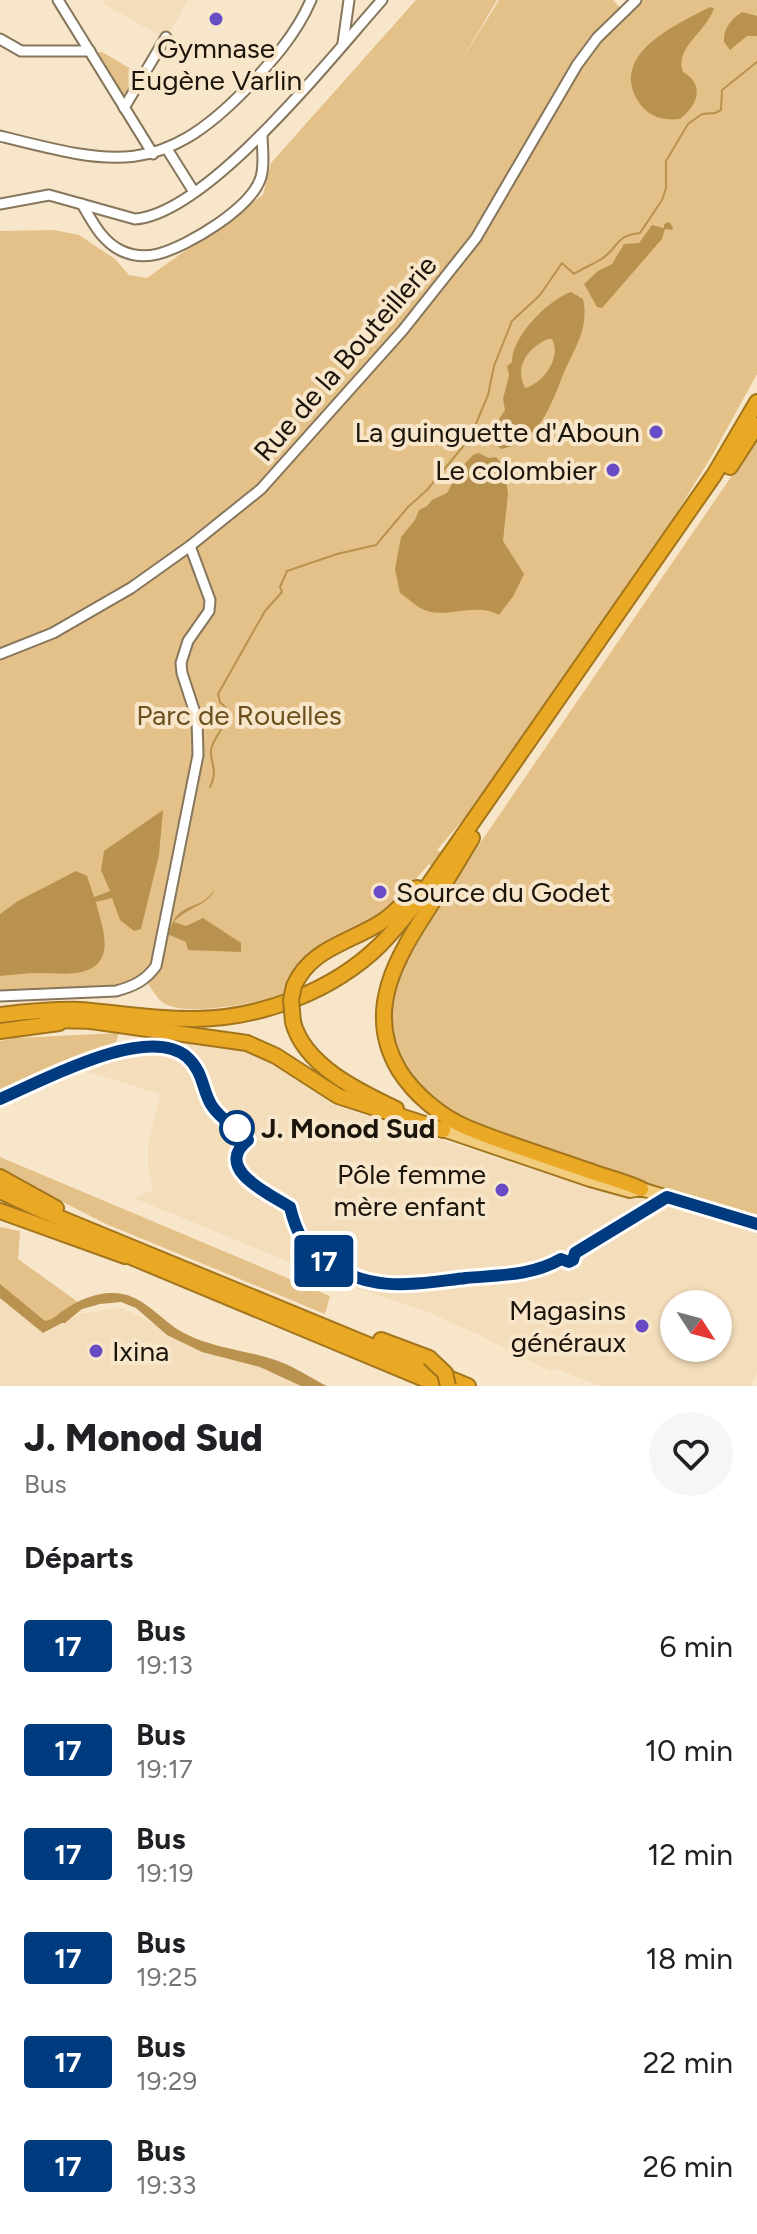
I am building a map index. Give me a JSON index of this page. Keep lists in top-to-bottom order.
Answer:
{
  "streets": {
    "street": ["Rue de la Bouteillerie"]
  },
  "parks": ["Parc de Rouelles"],
  "places": [
    "Gymnase Eugène Varlin",
    "La guinguette d'Aboun",
    "Le colombier",
    "Source du Godet",
    "J. Monod Sud",
    "Pôle femme mère enfant",
    "Magasins généraux",
    "Ixina"
  ],
  "lines": ["bus line 17"],
  "north": "bottom right",
  "page": {
    "on_map": "17",
    "heading": [
      ["J. Monod Sud", "Bus"],
      "Départs"
    ],
    "list": [
      {
        "mark": "17",
        "name": "Bus",
        "note": "19:13",
        "value": "6 min"
      },
      {
        "mark": "17",
        "name": "Bus",
        "note": "19:17",
        "value": "10 min"
      },
      {
        "mark": "17",
        "name": "Bus",
        "note": "19:19",
        "value": "12 min"
      },
      {
        "mark": "17",
        "name": "Bus",
        "note": "19:25",
        "value": "18 min"
      },
      {
        "mark": "17",
        "name": "Bus",
        "note": "19:29",
        "value": "22 min"
      },
      {
        "mark": "17",
        "name": "Bus",
        "note": "19:33",
        "value": "26 min"
      }
    ]
  }
}
